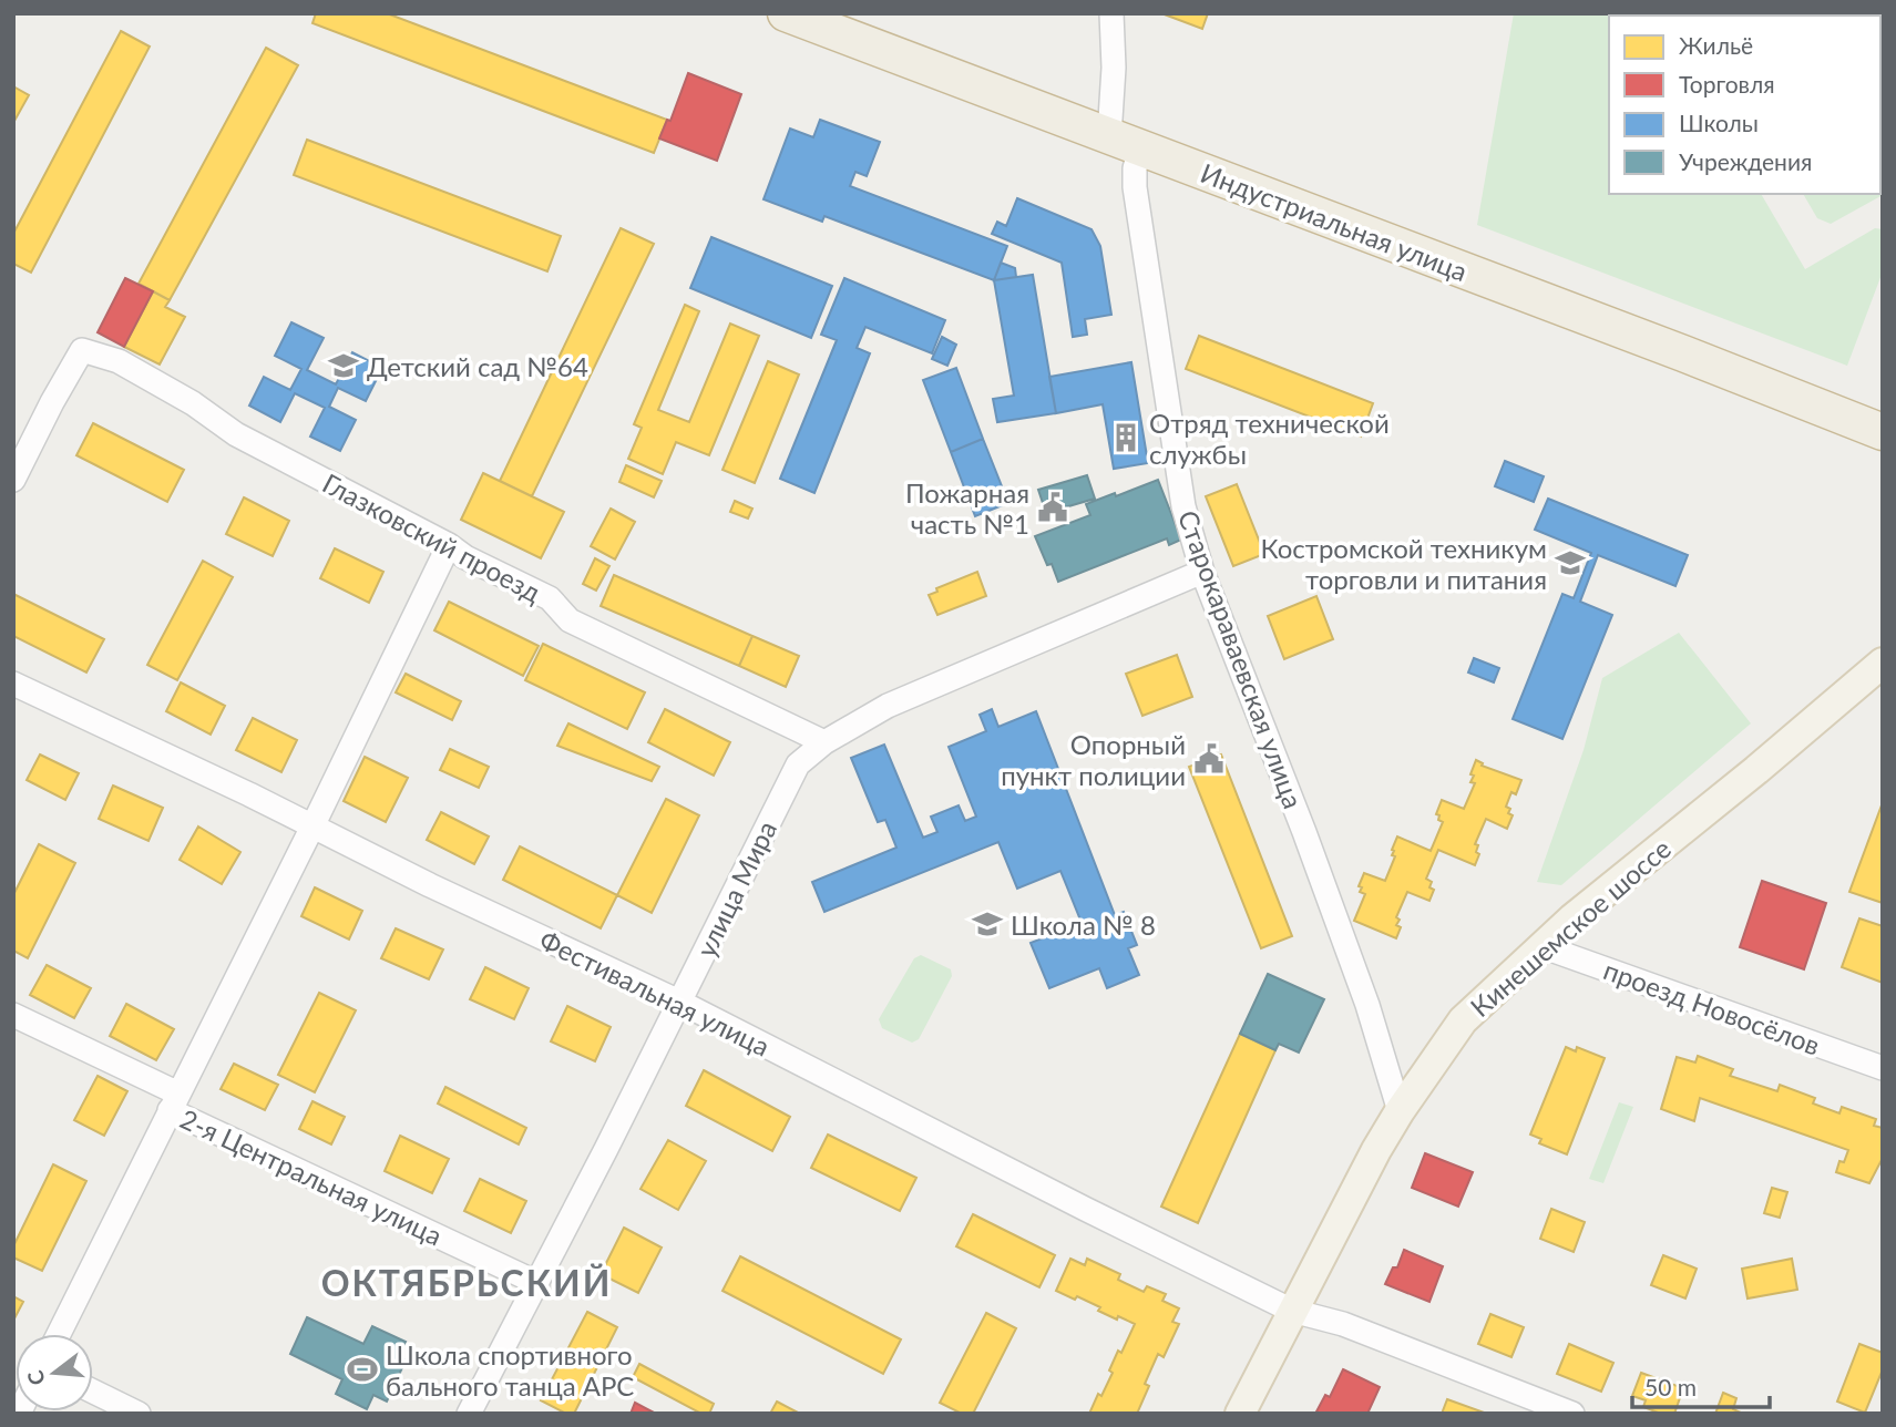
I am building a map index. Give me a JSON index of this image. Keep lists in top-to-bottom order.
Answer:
{
  "streets": {
    "highway": ["Индустриальная улица"],
    "main road": ["Кинешемское шоссе"],
    "street": [
      "Глазковский проезд",
      "Старокараваевская улица",
      "улица Мира",
      "Фестивальная улица",
      "проезд Новосёлов",
      "2-я Центральная улица"
    ]
  },
  "crossings": [
    ["Индустриальная улица", "Старокараваевская улица"],
    ["Глазковский проезд", "улица Мира"],
    ["Глазковский проезд", "2-я Центральная улица"],
    ["Старокараваевская улица", "улица Мира"],
    ["Старокараваевская улица", "Кинешемское шоссе"],
    ["улица Мира", "Фестивальная улица"],
    ["улица Мира", "2-я Центральная улица"],
    ["Кинешемское шоссе", "Фестивальная улица"],
    ["Кинешемское шоссе", "проезд Новосёлов"],
    ["Фестивальная улица", "2-я Центральная улица"]
  ],
  "districts": ["ОКТЯБРЬСКИЙ"],
  "places": {
    "school or university": ["Детский сад №64", "Костромской техникум торговли и питания", "Школа № 8"],
    "building": ["Отряд технической службы"],
    "public building": ["Пожарная часть №1", "Опорный пункт полиции"],
    "sports": ["Школа спортивного бального танца АРС"]
  },
  "legend": [
    "Жильё",
    "Торговля",
    "Школы",
    "Учреждения"
  ],
  "scale_bar": "50 m",
  "north": "left"
}
